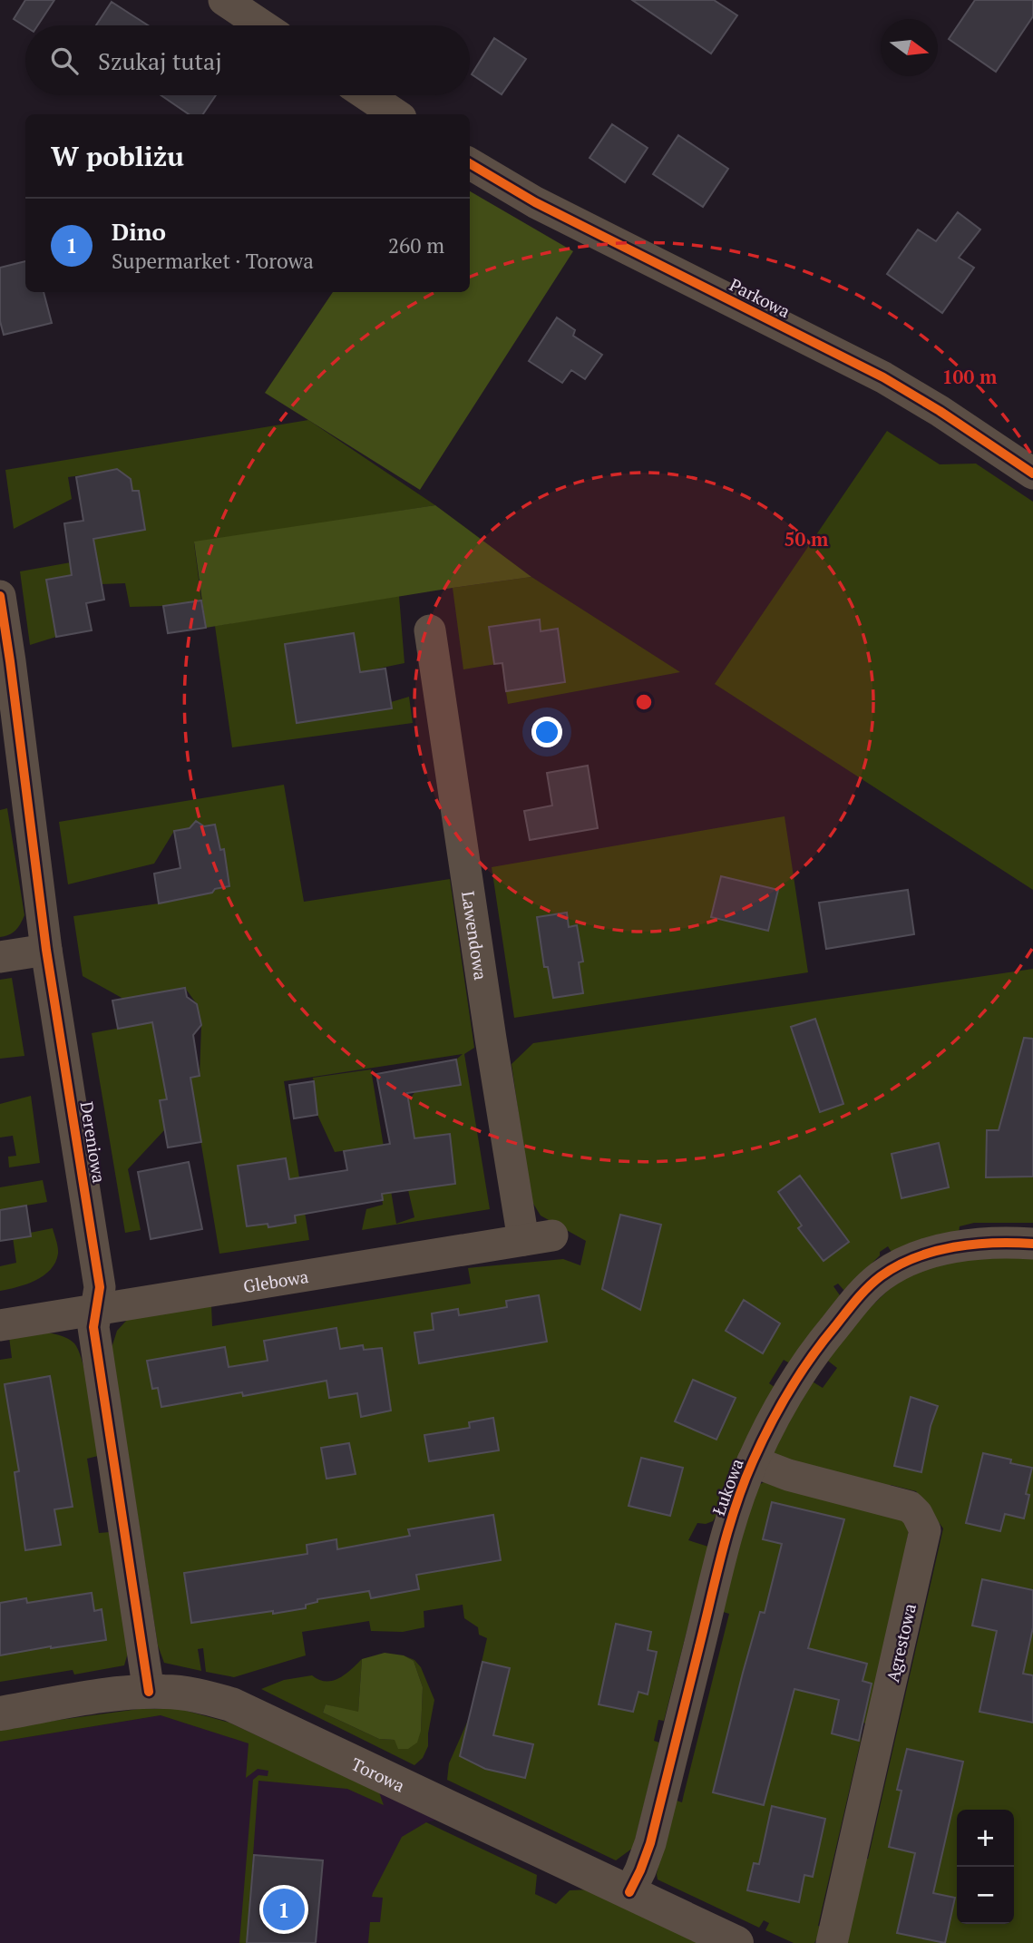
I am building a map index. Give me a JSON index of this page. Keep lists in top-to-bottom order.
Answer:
{
  "streets": {
    "street": [
      "Parkowa",
      "Lawendowa",
      "Dereniowa",
      "Glebowa",
      "Łukowa",
      "Agrestowa",
      "Torowa"
    ]
  },
  "crossings": [
    ["Lawendowa", "Glebowa"],
    ["Dereniowa", "Glebowa"],
    ["Dereniowa", "Torowa"],
    ["Łukowa", "Agrestowa"],
    ["Łukowa", "Torowa"]
  ],
  "north": "right",
  "page": {
    "search": "Szukaj tutaj",
    "heading": "W pobliżu",
    "list": [
      {
        "mark": "1",
        "name": "Dino",
        "note": "Supermarket · Torowa",
        "value": "260 m"
      }
    ],
    "map_buttons": ["+", "−"],
    "pins": "1"
  },
  "rings": ["100 m", "50 m"]
}
